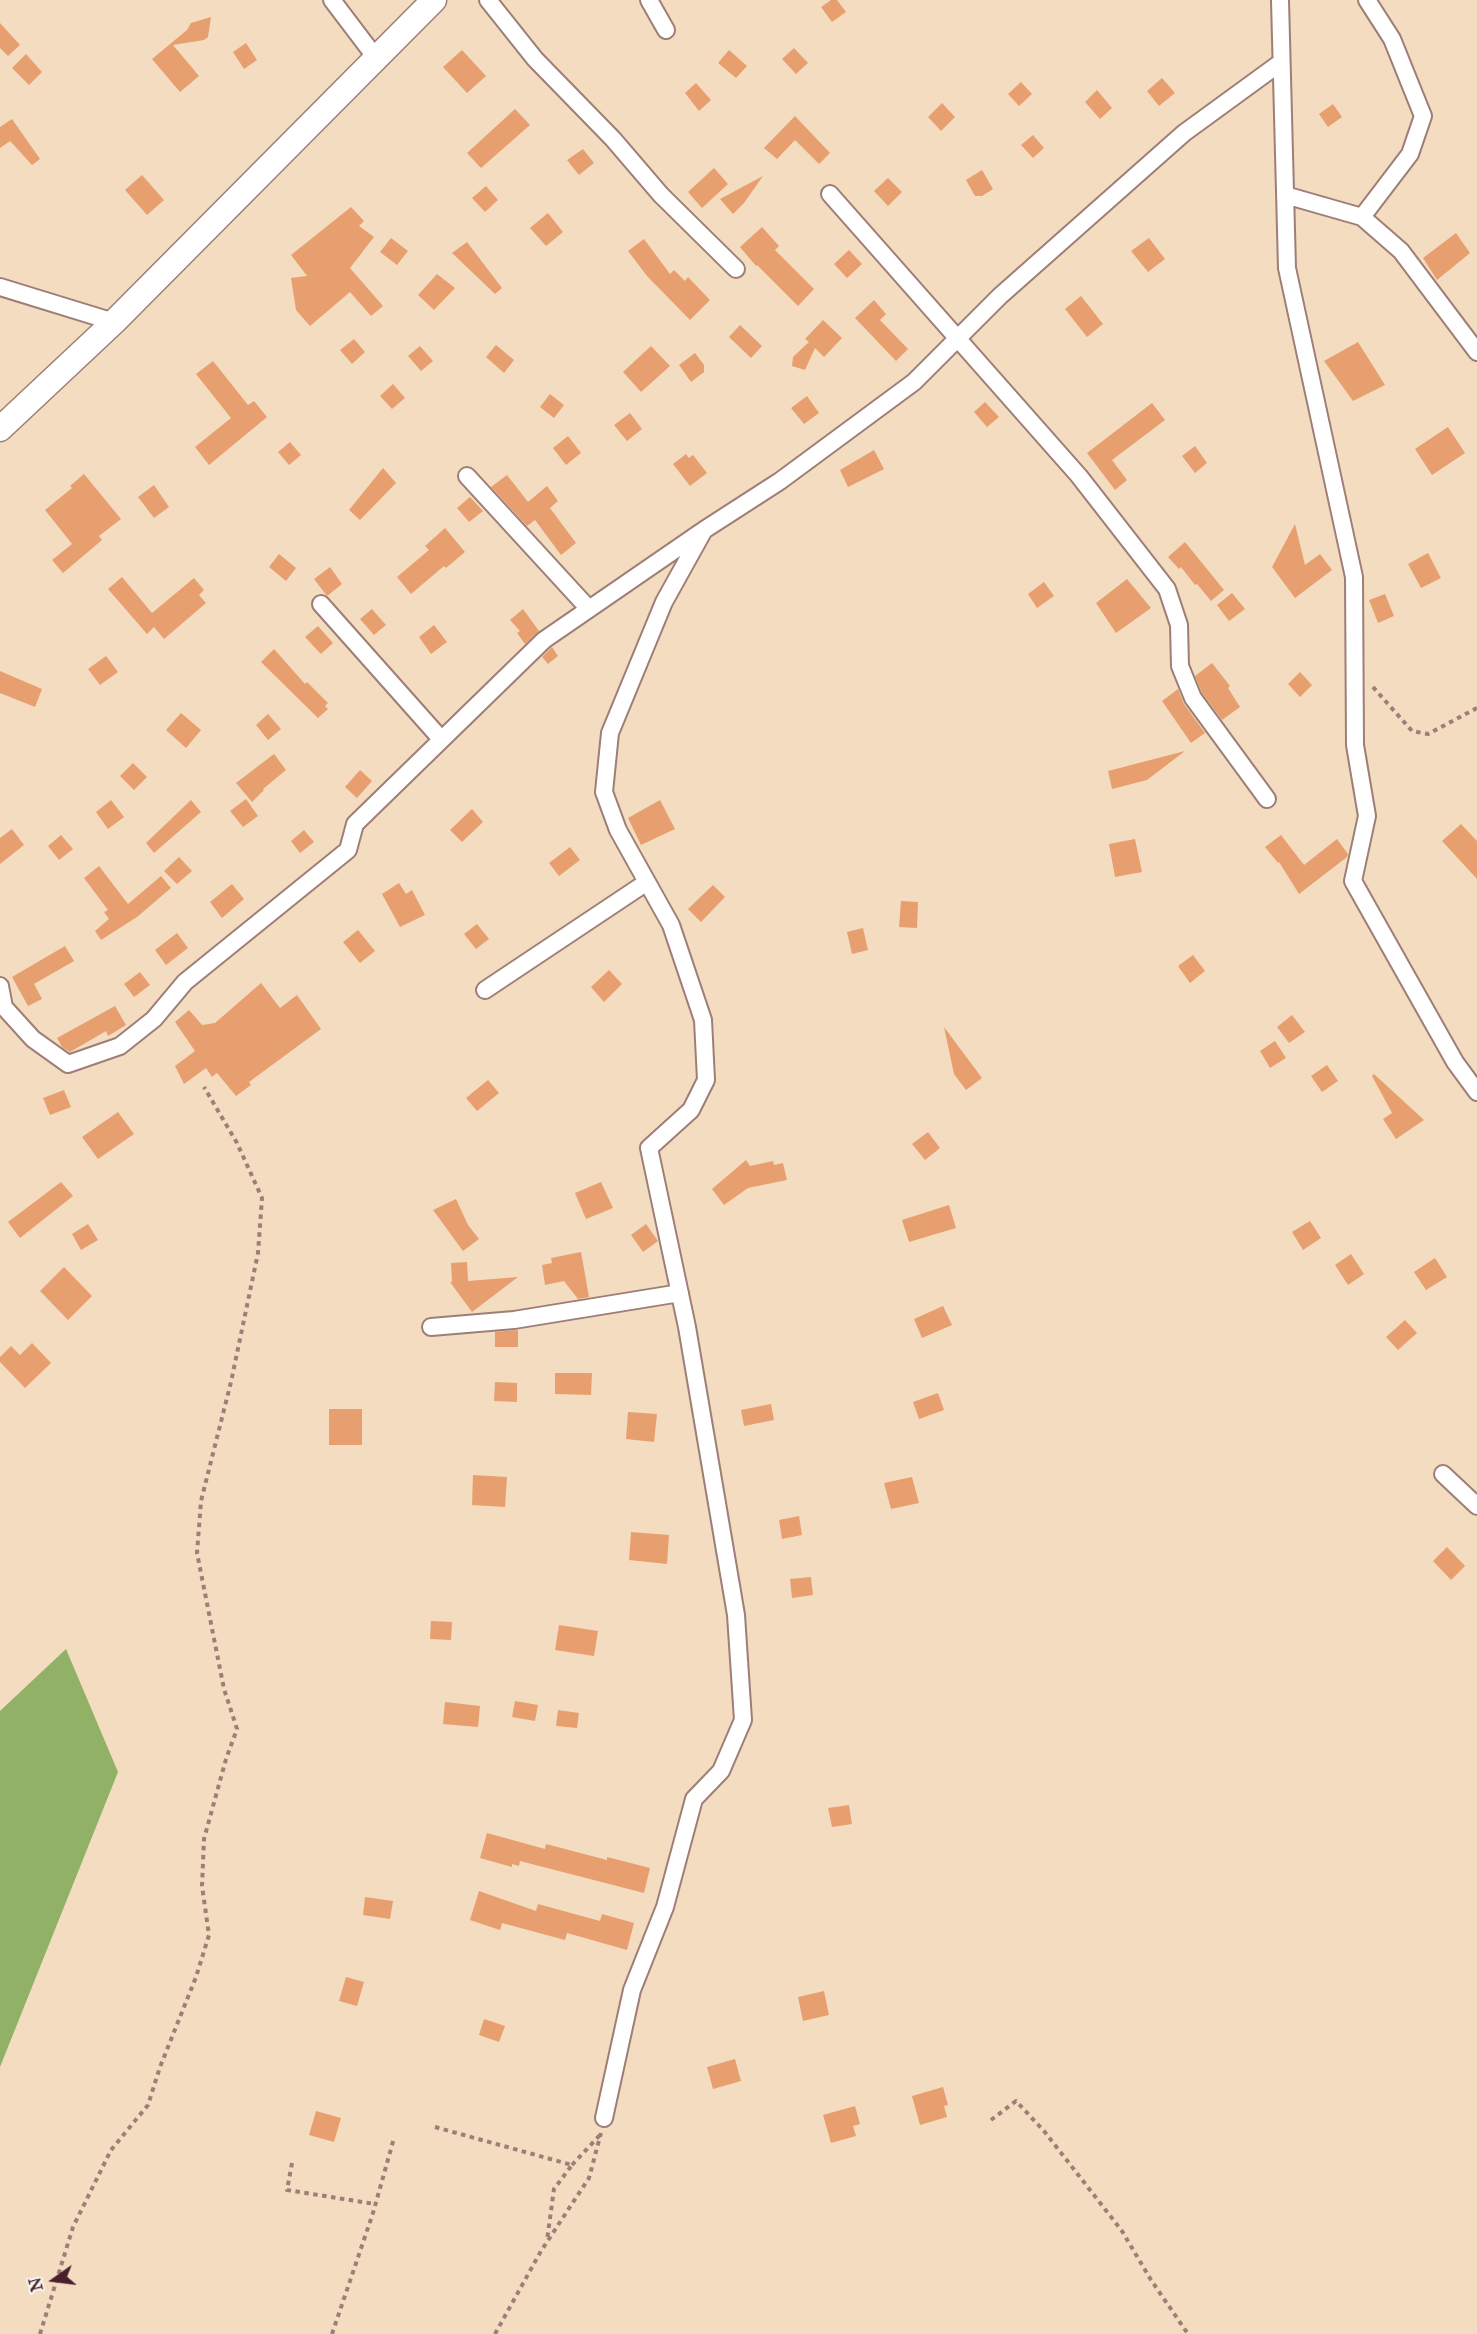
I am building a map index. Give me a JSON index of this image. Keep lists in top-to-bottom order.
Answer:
{
  "north": "left"
}
